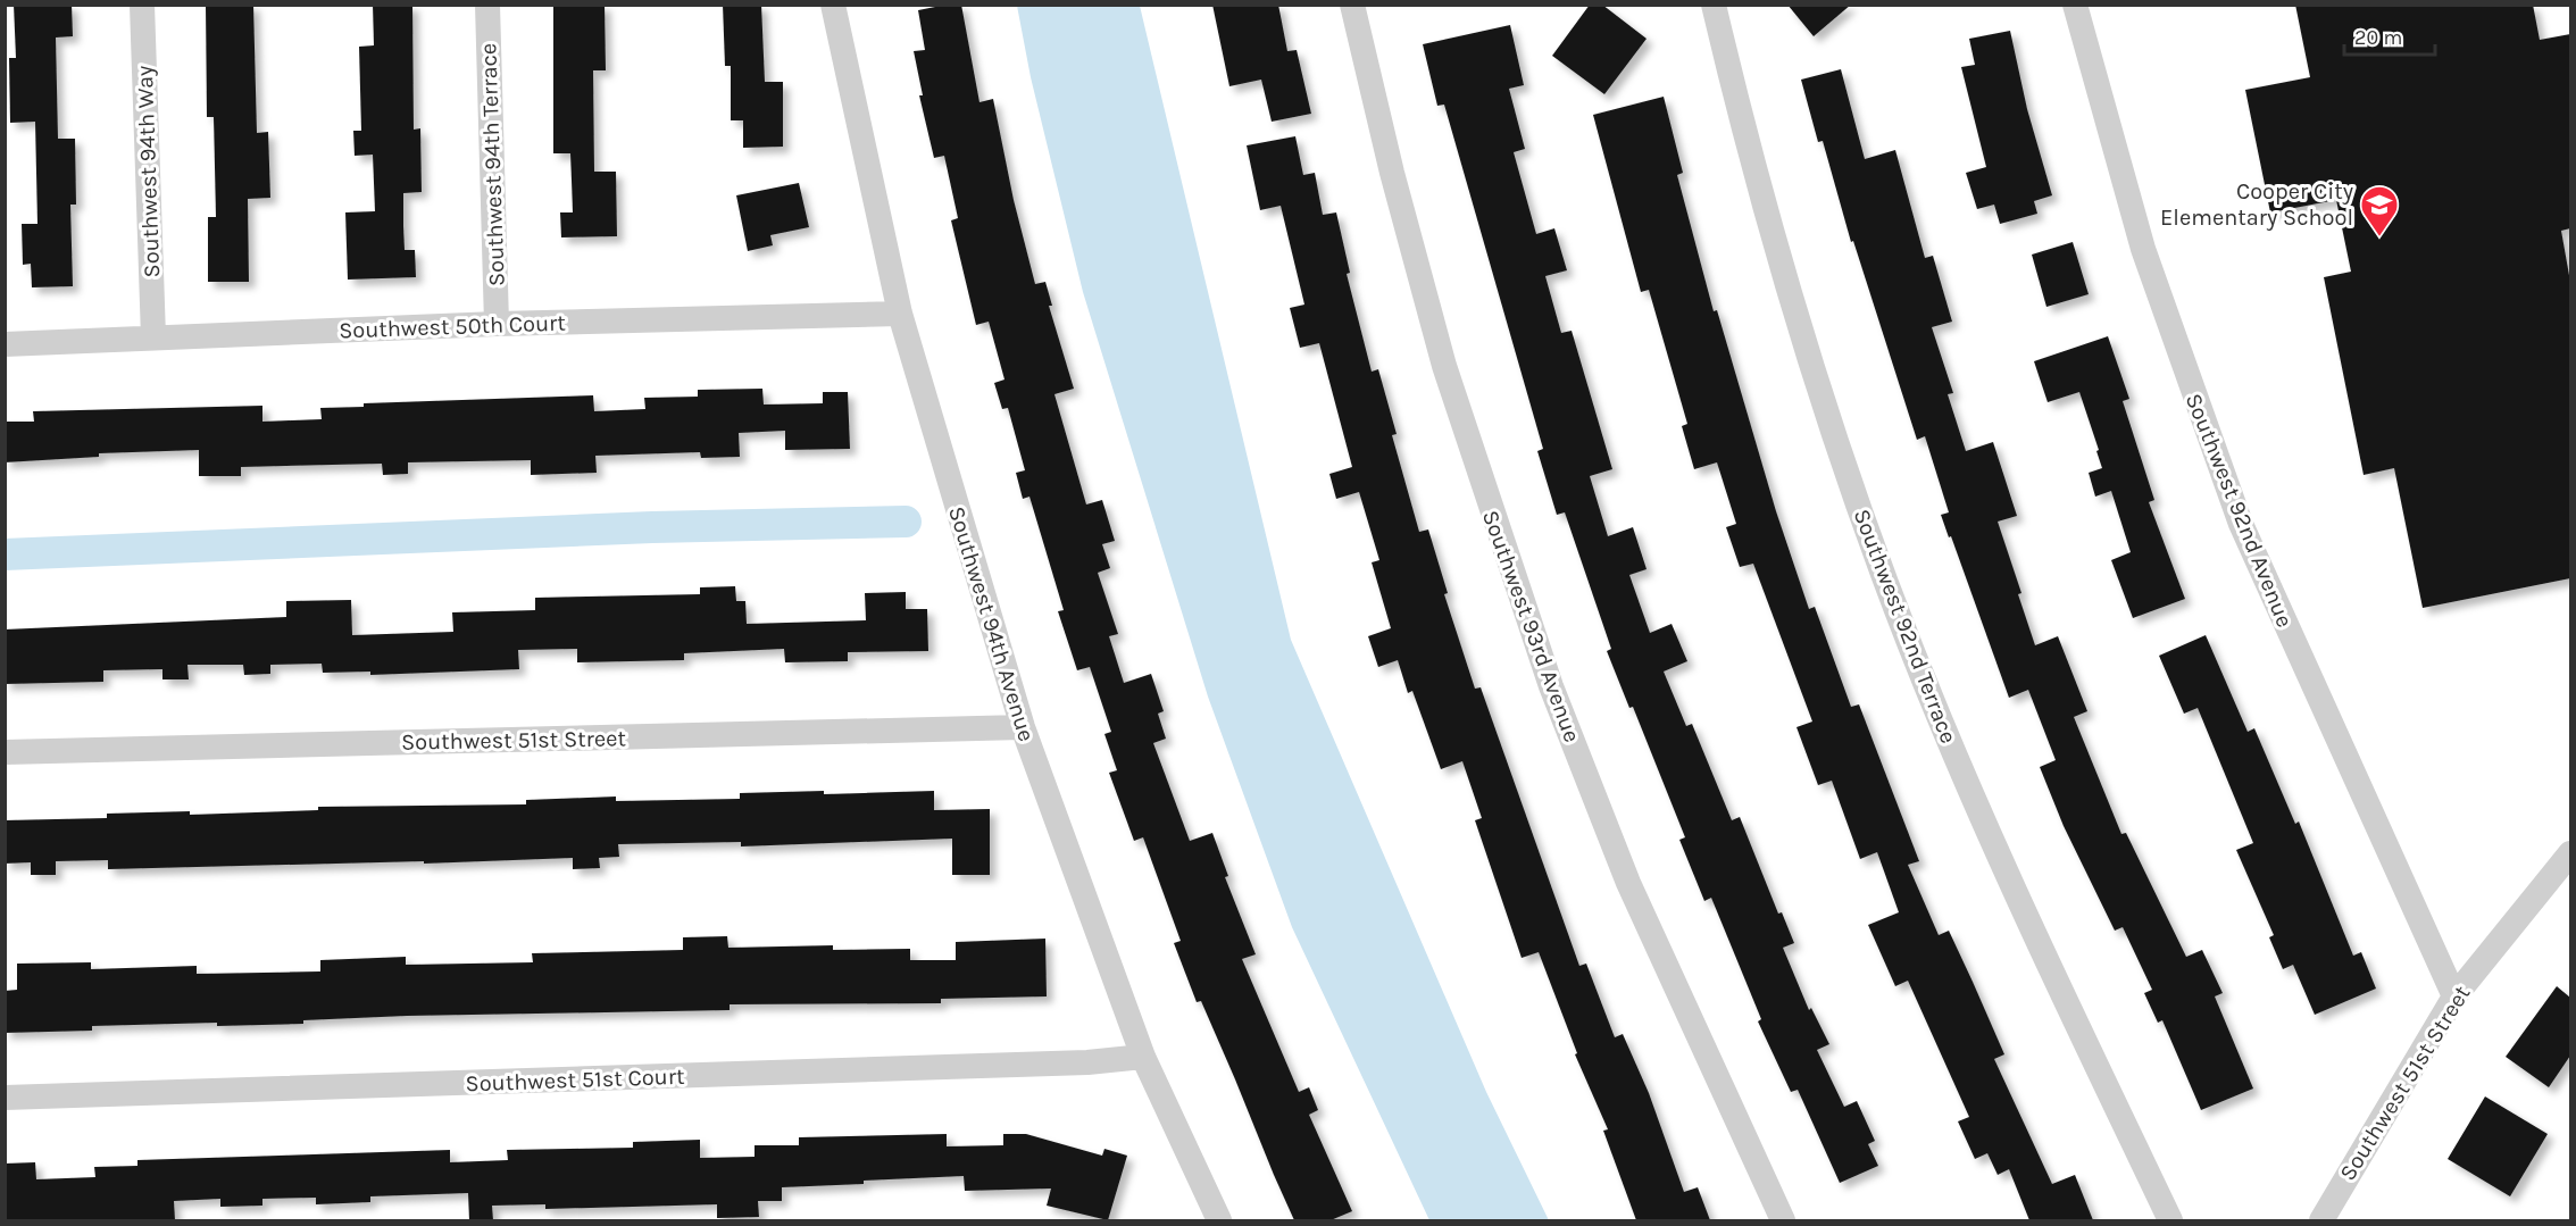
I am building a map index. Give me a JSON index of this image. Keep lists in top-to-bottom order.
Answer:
{
  "streets": {
    "street": [
      "Southwest 94th Terrace",
      "Southwest 94th Way",
      "Southwest 50th Court",
      "Southwest 92nd Avenue",
      "Southwest 94th Avenue",
      "Southwest 93rd Avenue",
      "Southwest 92nd Terrace",
      "Southwest 51st Street",
      "Southwest 51st Court"
    ]
  },
  "crossings": [
    ["Southwest 94th Terrace", "Southwest 50th Court"],
    ["Southwest 94th Way", "Southwest 50th Court"],
    ["Southwest 50th Court", "Southwest 94th Avenue"],
    ["Southwest 92nd Avenue", "Southwest 51st Street"],
    ["Southwest 94th Avenue", "Southwest 51st Street"],
    ["Southwest 94th Avenue", "Southwest 51st Court"]
  ],
  "places": {
    "school or university": ["Cooper City Elementary School"]
  },
  "scale_bar": "20 m"
}
